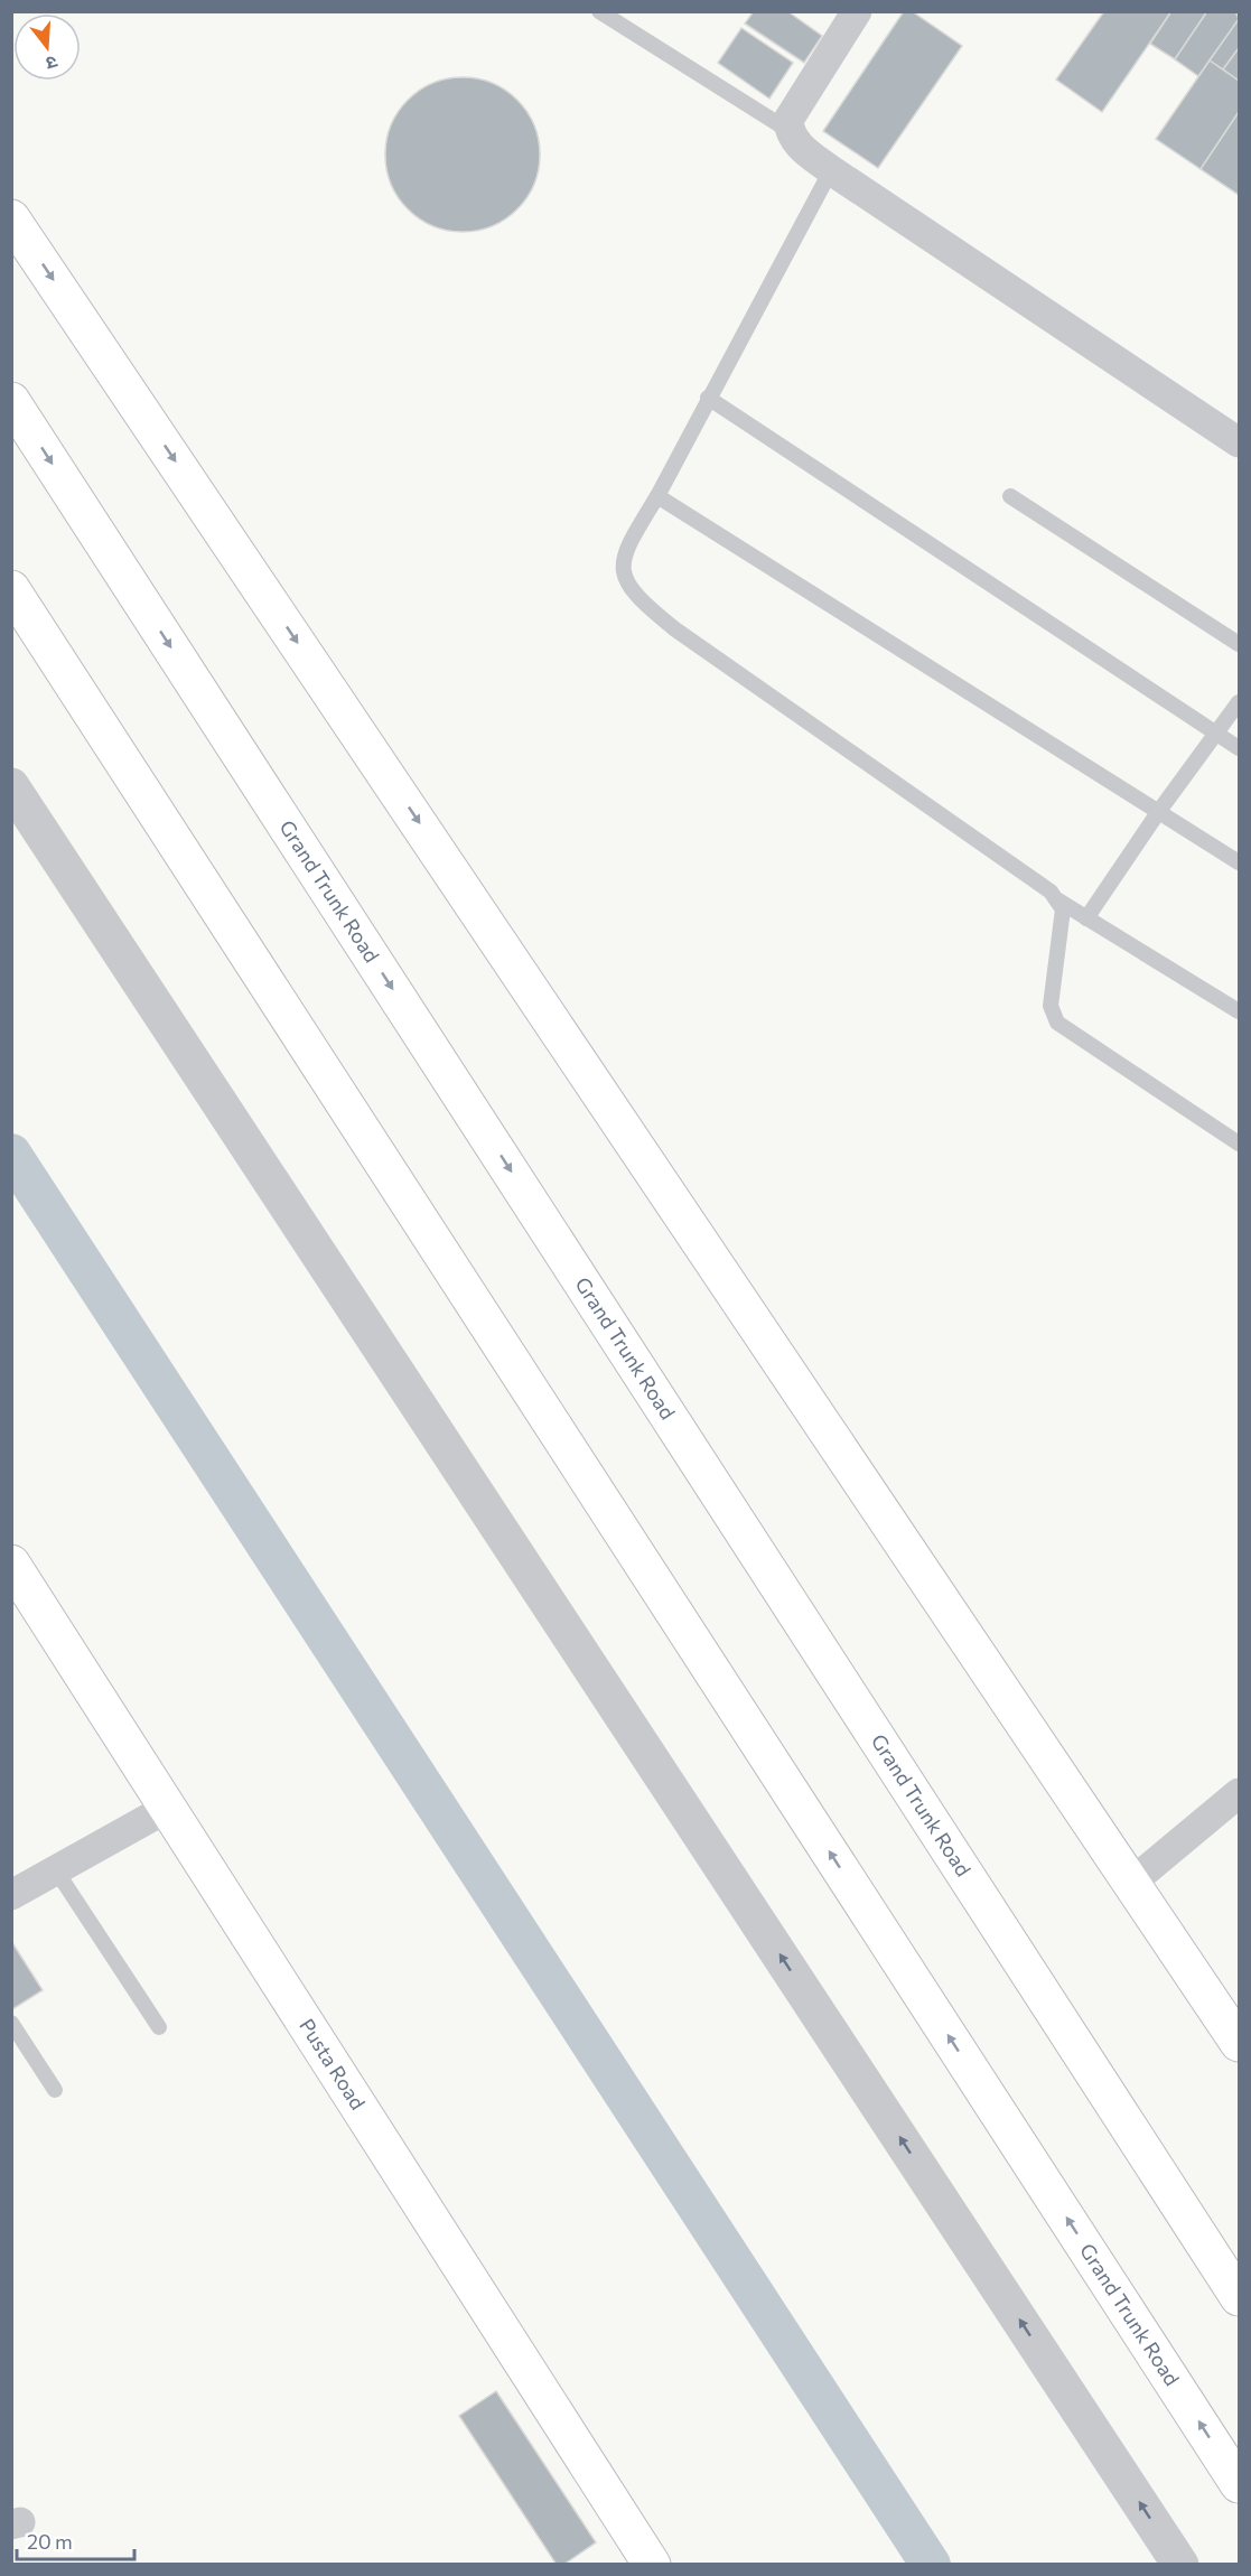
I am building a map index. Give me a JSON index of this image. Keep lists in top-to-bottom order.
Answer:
{
  "streets": {
    "main road": ["Grand Trunk Road", "Pusta Road"]
  },
  "scale_bar": "20 m",
  "north": "bottom"
}
